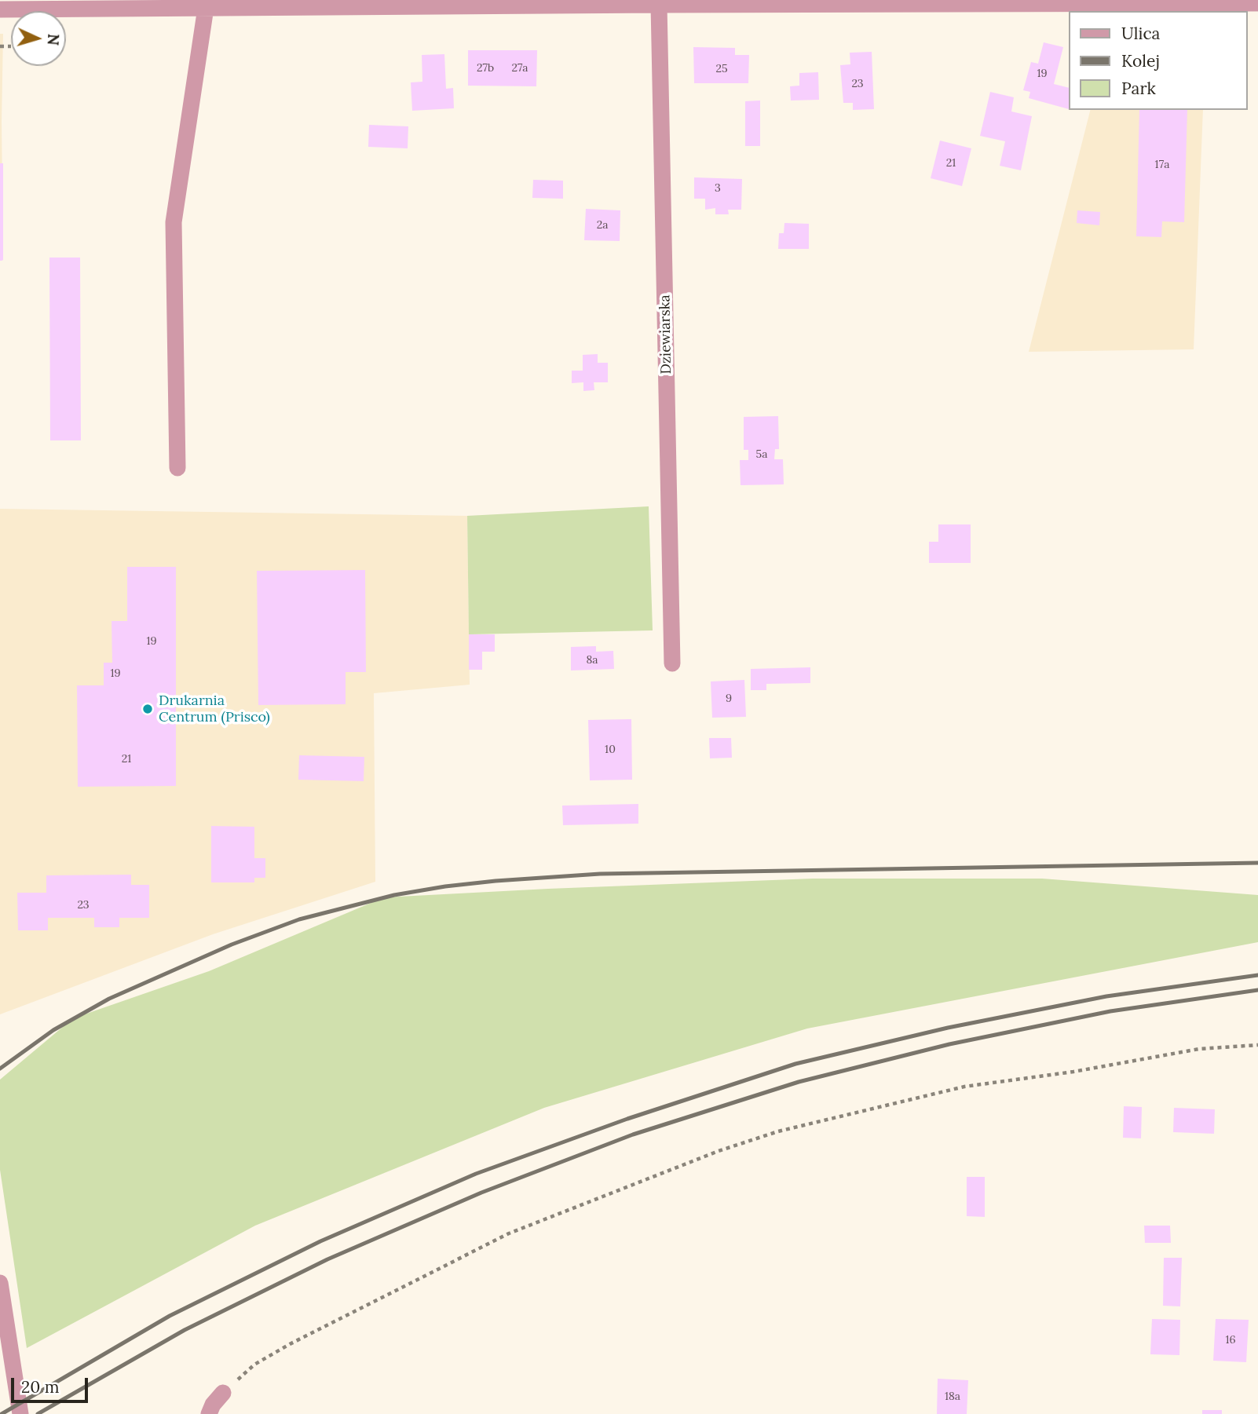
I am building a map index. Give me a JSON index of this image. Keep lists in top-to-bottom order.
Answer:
{
  "streets": {
    "street": ["Dziewiarska"]
  },
  "places": ["Drukarnia Centrum (Prisco)"],
  "house_numbers": [
    "27b",
    "27a",
    "25",
    "19",
    "23",
    "21",
    "17a",
    "3",
    "2a",
    "5a",
    "19",
    "8a",
    "19",
    "9",
    "10",
    "21",
    "23",
    "16",
    "18a"
  ],
  "legend": ["Ulica", "Kolej", "Park"],
  "scale_bar": "20 m",
  "north": "right"
}
